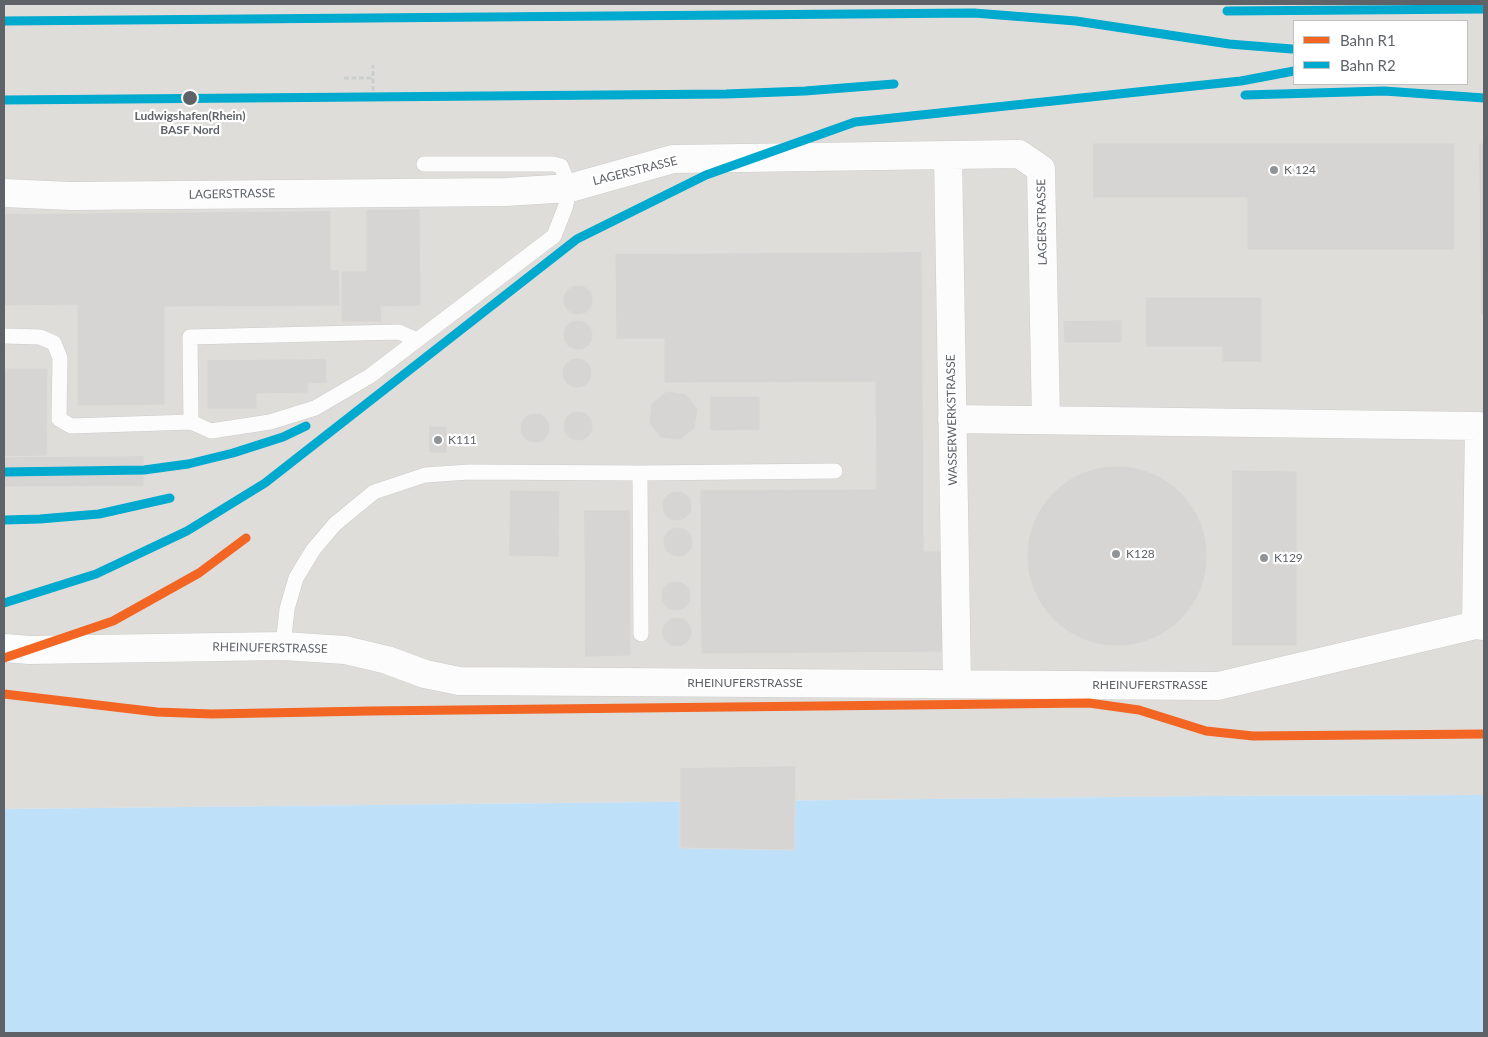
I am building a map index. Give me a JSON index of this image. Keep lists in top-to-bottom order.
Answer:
{
  "streets": {
    "street": ["LAGERSTRASSE", "WASSERWERKSTRASSE", "RHEINUFERSTRASSE"]
  },
  "crossings": [
    ["LAGERSTRASSE", "WASSERWERKSTRASSE"],
    ["WASSERWERKSTRASSE", "RHEINUFERSTRASSE"]
  ],
  "places": [
    "Ludwigshafen(Rhein) BASF Nord",
    "K 124",
    "K111",
    "K128",
    "K129"
  ],
  "lines": ["rail line R2", "rail line R1"],
  "legend": ["Bahn R1", "Bahn R2"]
}
